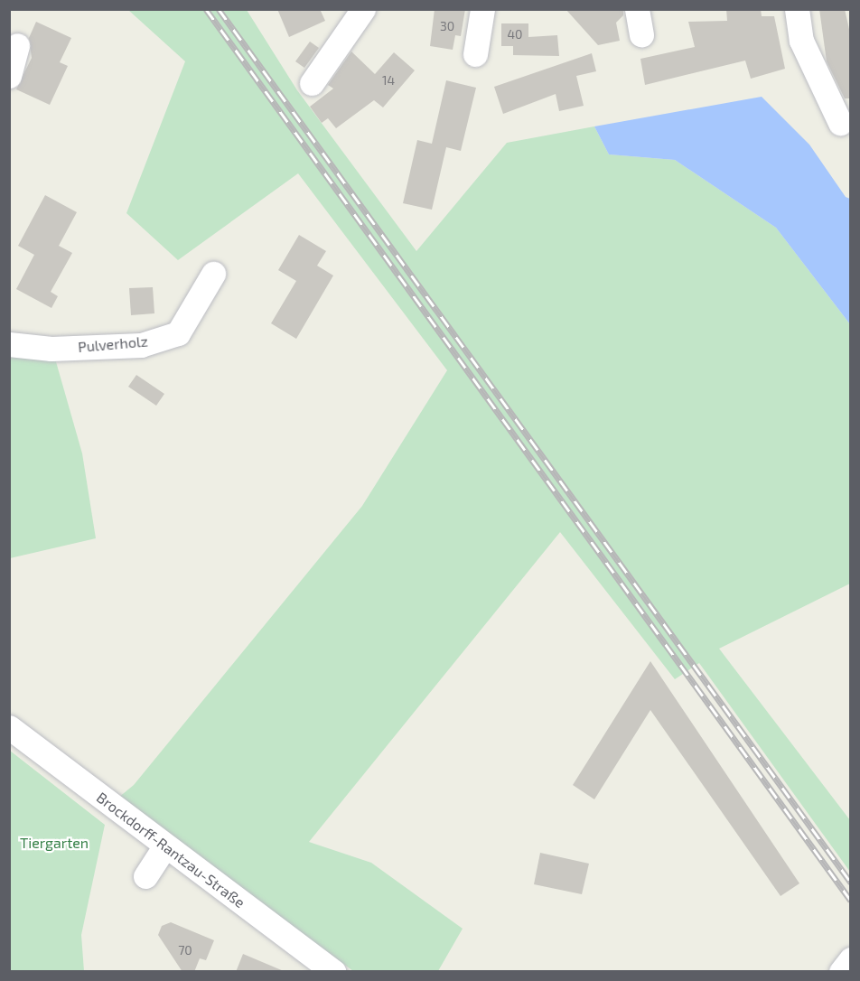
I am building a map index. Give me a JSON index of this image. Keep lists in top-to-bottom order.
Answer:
{
  "streets": {
    "street": ["Pulverholz", "Brockdorff-Rantzau-Straße"]
  },
  "parks": ["Tiergarten"],
  "house_numbers": [
    "30",
    "40",
    "14",
    "70"
  ]
}
